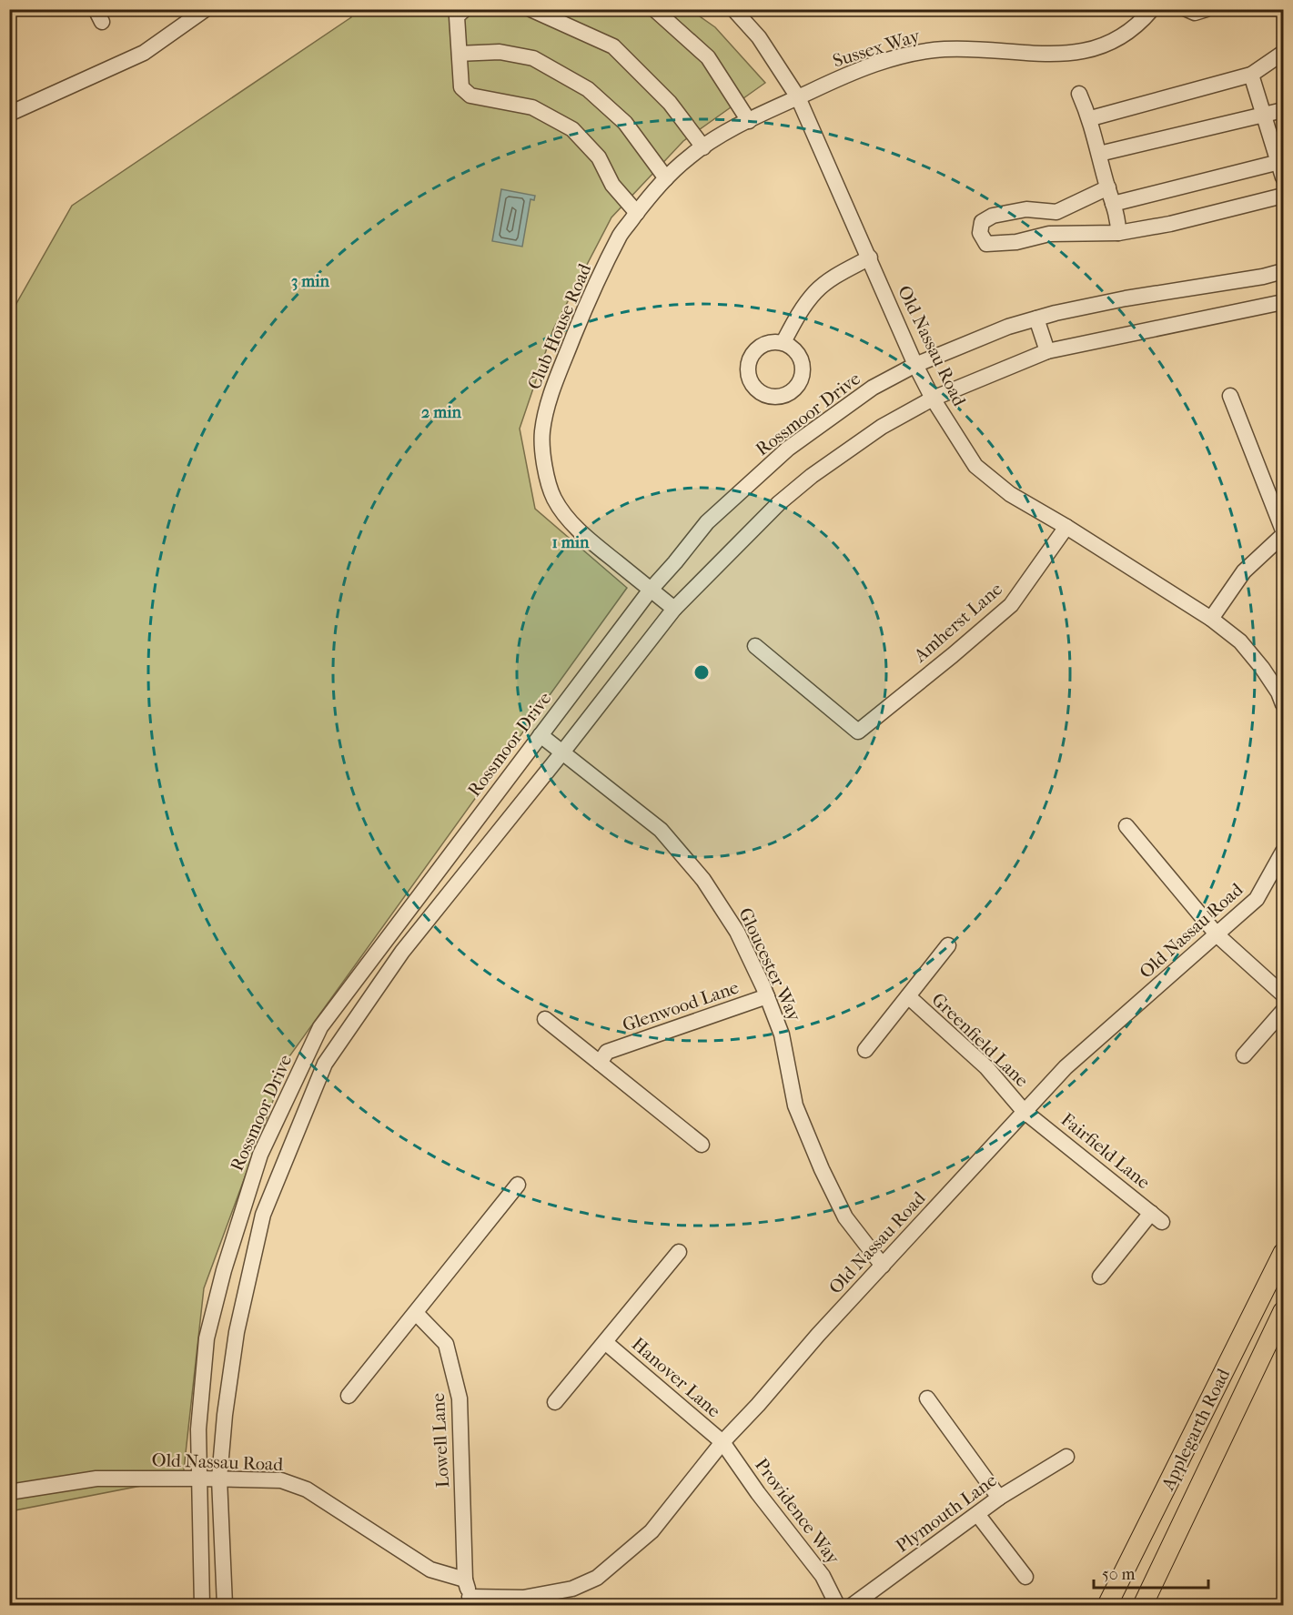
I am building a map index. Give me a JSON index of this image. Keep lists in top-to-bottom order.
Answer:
{
  "streets": {
    "main road": ["Applegarth Road"],
    "street": [
      "Sussex Way",
      "Club House Road",
      "Old Nassau Road",
      "Rossmoor Drive",
      "Amherst Lane",
      "Gloucester Way",
      "Glenwood Lane",
      "Greenfield Lane",
      "Fairfield Lane",
      "Hanover Lane",
      "Lowell Lane",
      "Providence Way",
      "Plymouth Lane"
    ]
  },
  "crossings": [
    ["Sussex Way", "Club House Road"],
    ["Sussex Way", "Old Nassau Road"],
    ["Club House Road", "Old Nassau Road"],
    ["Club House Road", "Rossmoor Drive"],
    ["Old Nassau Road", "Rossmoor Drive"],
    ["Old Nassau Road", "Amherst Lane"],
    ["Old Nassau Road", "Gloucester Way"],
    ["Old Nassau Road", "Greenfield Lane"],
    ["Old Nassau Road", "Fairfield Lane"],
    ["Old Nassau Road", "Hanover Lane"],
    ["Old Nassau Road", "Lowell Lane"],
    ["Old Nassau Road", "Providence Way"],
    ["Rossmoor Drive", "Gloucester Way"],
    ["Gloucester Way", "Glenwood Lane"],
    ["Greenfield Lane", "Fairfield Lane"],
    ["Hanover Lane", "Providence Way"]
  ],
  "scale_bar": "50 m",
  "rings": ["3 min", "2 min", "1 min"]
}
